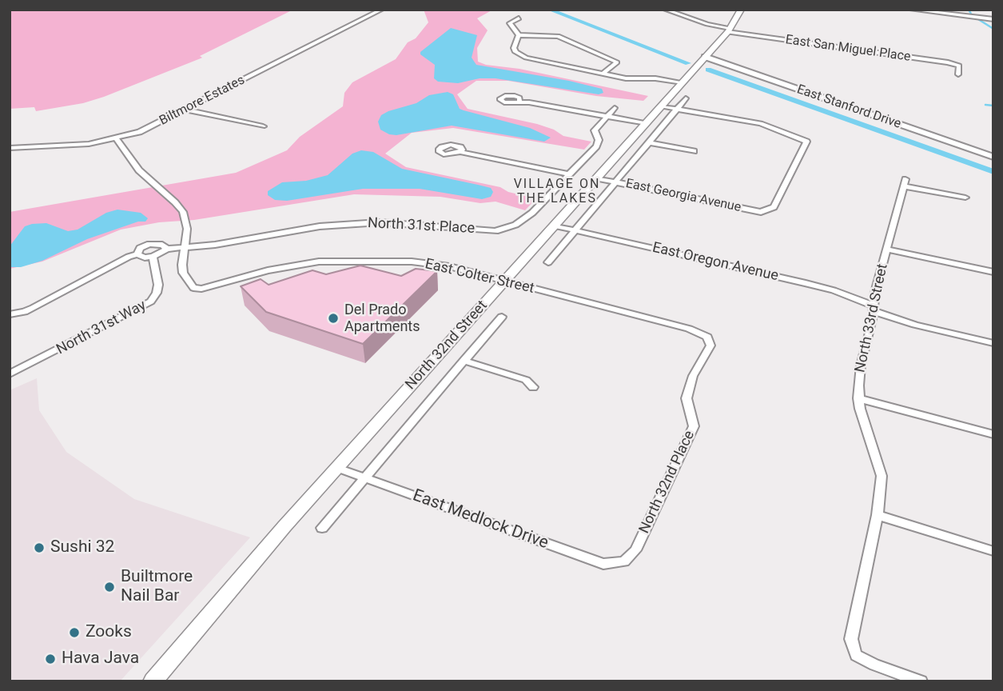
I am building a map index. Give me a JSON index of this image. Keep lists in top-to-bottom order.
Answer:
{
  "streets": {
    "main road": ["North 32nd Street"],
    "street": [
      "East San Miguel Place",
      "Biltmore Estates",
      "East Stanford Drive",
      "East Georgia Avenue",
      "North 31st Place",
      "East Oregon Avenue",
      "East Colter Street",
      "North 33rd Street",
      "North 31st Way",
      "North 32nd Place",
      "East Medlock Drive"
    ]
  },
  "crossings": [
    ["East San Miguel Place", "North 32nd Street"],
    ["Biltmore Estates", "East Colter Street"],
    ["East Stanford Drive", "North 32nd Street"],
    ["East Georgia Avenue", "North 32nd Street"],
    ["North 31st Place", "East Colter Street"],
    ["North 31st Place", "North 31st Way"],
    ["East Oregon Avenue", "North 33rd Street"],
    ["East Oregon Avenue", "North 32nd Street"],
    ["East Colter Street", "North 32nd Street"],
    ["East Colter Street", "North 32nd Place"],
    ["North 32nd Street", "East Medlock Drive"],
    ["North 32nd Place", "East Medlock Drive"]
  ],
  "districts": ["VILLAGE ON THE LAKES"],
  "places": [
    "Del Prado Apartments",
    "Sushi 32",
    "Builtmore Nail Bar",
    "Zooks",
    "Hava Java"
  ]
}
